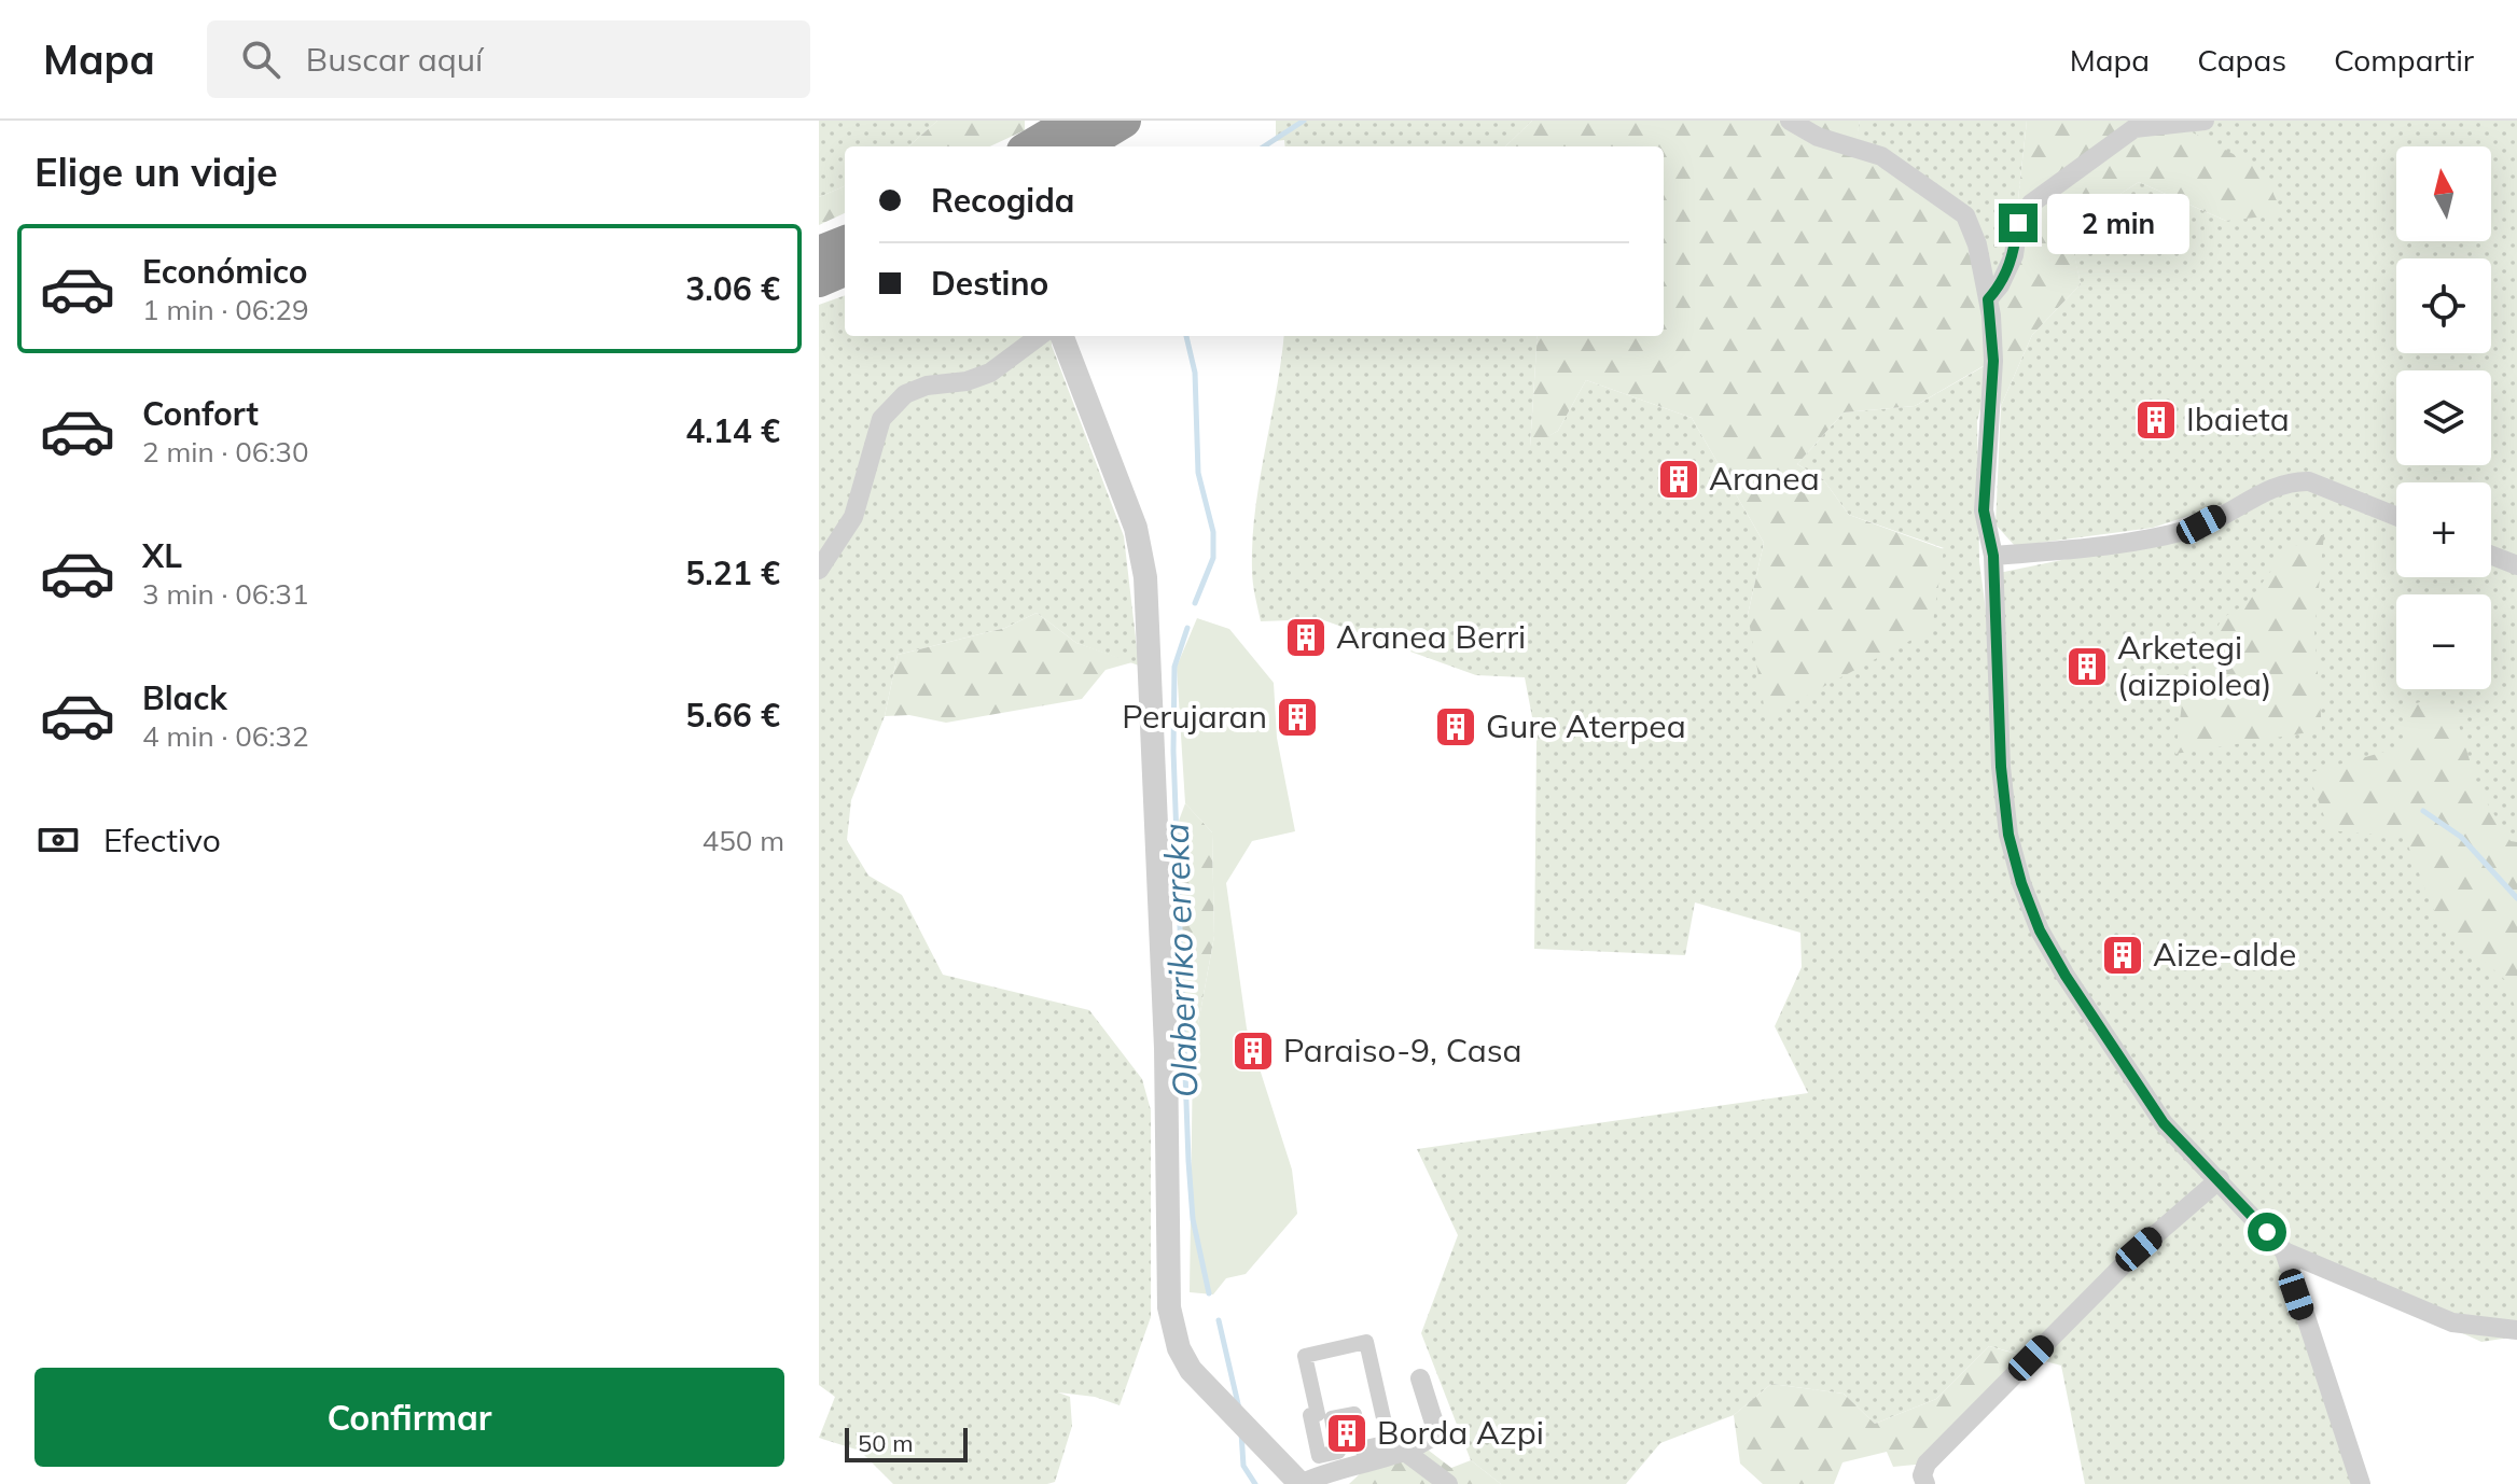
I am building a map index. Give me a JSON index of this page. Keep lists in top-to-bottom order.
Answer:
{
  "water": ["Olaberriko erreka"],
  "places": {
    "building": [
      "Ibaieta",
      "Aranea",
      "Aranea Berri",
      "Arketegi (aizpiolea)",
      "Perujaran",
      "Gure Aterpea",
      "Aize-alde",
      "Paraiso-9, Casa",
      "Borda Azpi"
    ]
  },
  "scale_bar": "50 m",
  "north": "top",
  "page": {
    "header": "Mapa",
    "search": "Buscar aquí",
    "nav": ["Mapa", "Capas", "Compartir"],
    "heading": "Elige un viaje",
    "map_buttons": ["+", "−"],
    "banner": ["Recogida", "Destino"],
    "bubble": "2 min",
    "list": [
      {
        "name": "Económico",
        "note": "1 min · 06:29",
        "value": "3.06 €"
      },
      {
        "name": "Confort",
        "note": "2 min · 06:30",
        "value": "4.14 €"
      },
      {
        "name": "XL",
        "note": "3 min · 06:31",
        "value": "5.21 €"
      },
      {
        "name": "Black",
        "note": "4 min · 06:32",
        "value": "5.66 €"
      }
    ],
    "pay": ["Efectivo", "450 m"],
    "buttons": "Confirmar",
    "scale": "50 m"
  }
}
